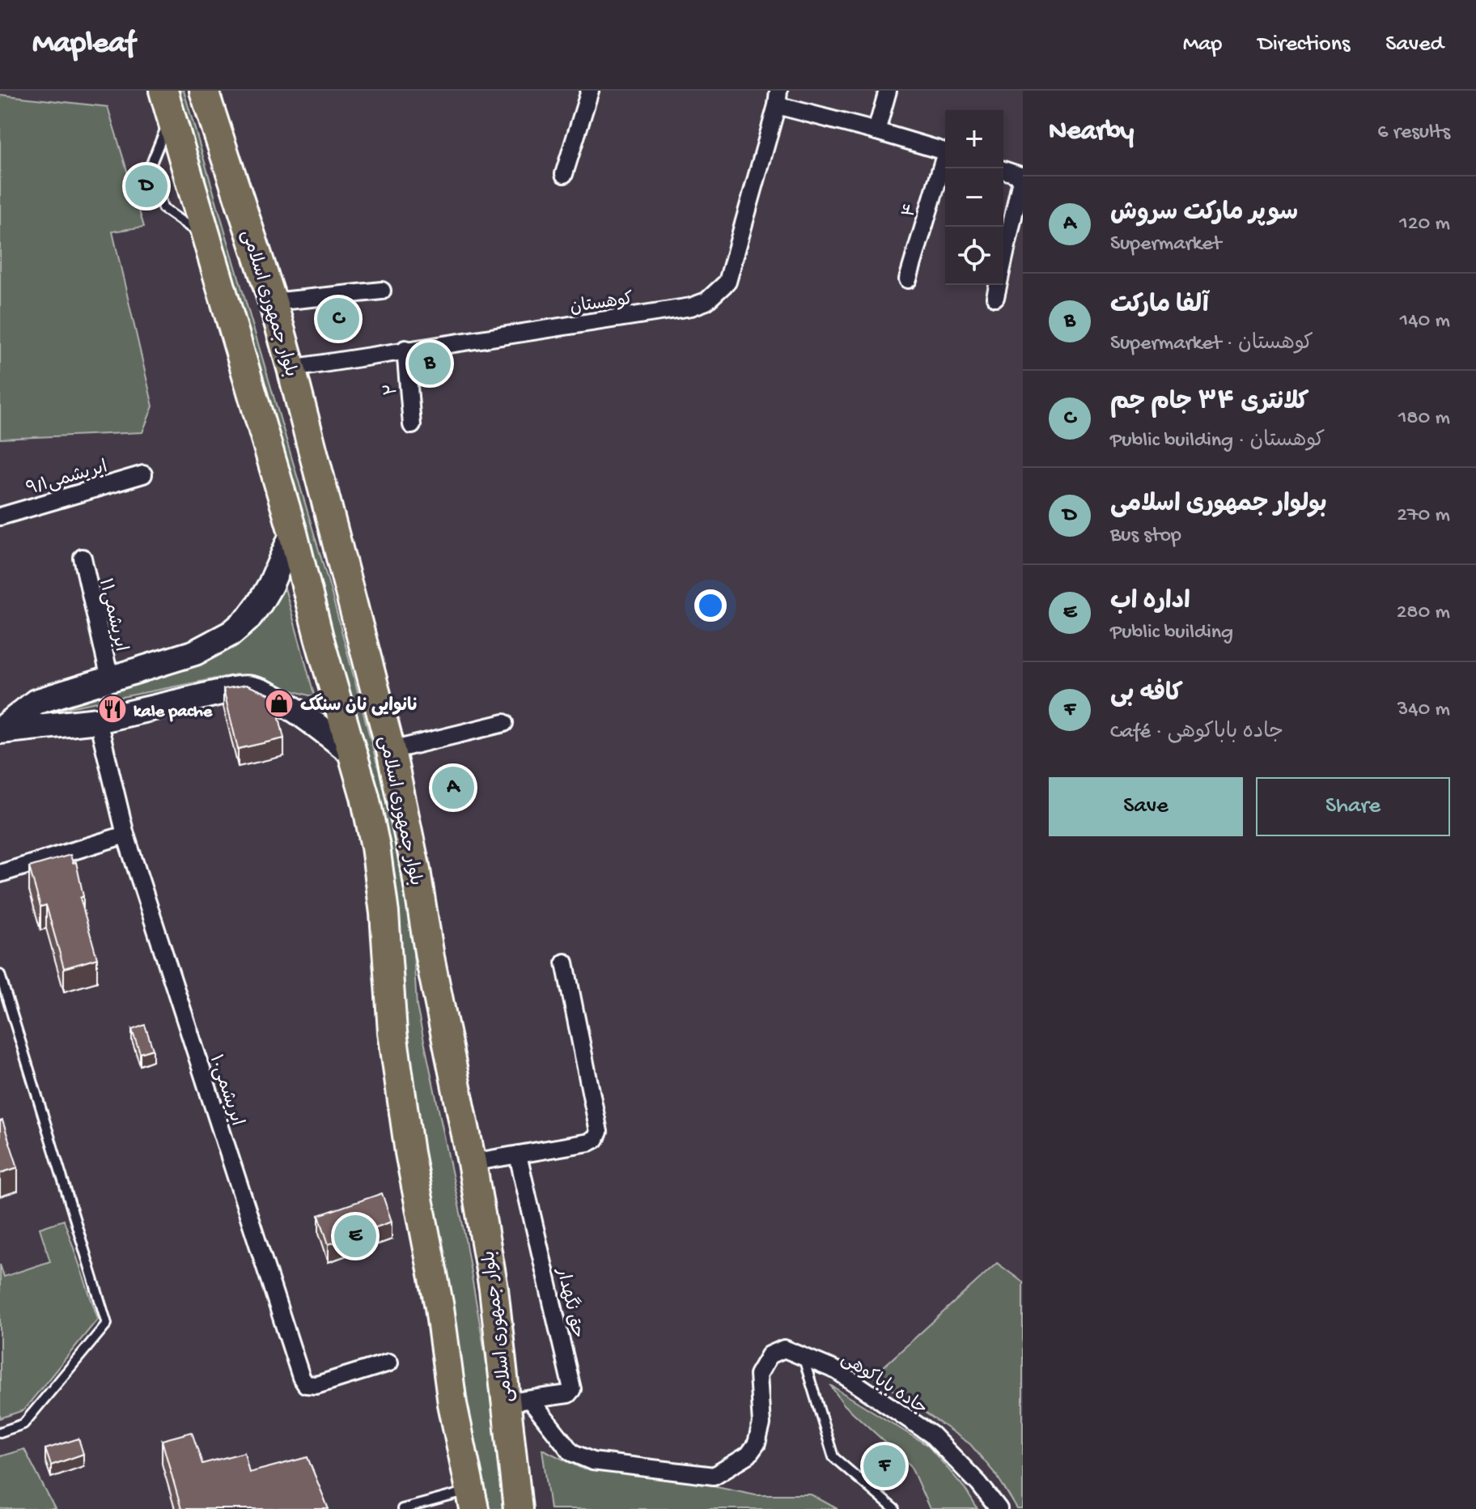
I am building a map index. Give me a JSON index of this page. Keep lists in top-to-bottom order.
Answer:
{
  "streets": {
    "main road": ["بلوار جمهوری اسلامی"],
    "street": [
      "۴",
      "کوهستان",
      "۲",
      "۹/۱ابریشمی",
      "ابریشمی۱۱",
      "ابریشمی۱۰",
      "حق نگهدار",
      "جاده باباکوهی"
    ]
  },
  "crossings": [
    ["کوهستان", "بلوار جمهوری اسلامی"],
    ["کوهستان", "۲"],
    ["بلوار جمهوری اسلامی", "حق نگهدار"],
    ["بلوار جمهوری اسلامی", "جاده باباکوهی"],
    ["حق نگهدار", "جاده باباکوهی"]
  ],
  "places": {
    "shop": ["نانوایی نان سنگک"],
    "restaurant": ["kale pache"]
  },
  "page": {
    "header": "Mapleaf",
    "nav": ["Map", "Directions", "Saved"],
    "heading": ["Nearby", "6 results"],
    "map_buttons": ["+", "−"],
    "pins": [
      "D",
      "C",
      "B",
      "A",
      "E",
      "F"
    ],
    "list": [
      {
        "mark": "A",
        "name": "سوپر مارکت سروش",
        "note": "Supermarket",
        "value": "120 m"
      },
      {
        "mark": "B",
        "name": "آلفا مارکت",
        "note": "Supermarket · کوهستان",
        "value": "140 m"
      },
      {
        "mark": "C",
        "name": "کلانتری ۳۴ جام جم",
        "note": "Public building · کوهستان",
        "value": "180 m"
      },
      {
        "mark": "D",
        "name": "بولوار جمهوری اسلامی",
        "note": "Bus stop",
        "value": "270 m"
      },
      {
        "mark": "E",
        "name": "اداره اب",
        "note": "Public building",
        "value": "280 m"
      },
      {
        "mark": "F",
        "name": "کافه بی",
        "note": "Café · جاده باباکوهی",
        "value": "340 m"
      }
    ],
    "buttons": ["Save", "Share"]
  }
}
